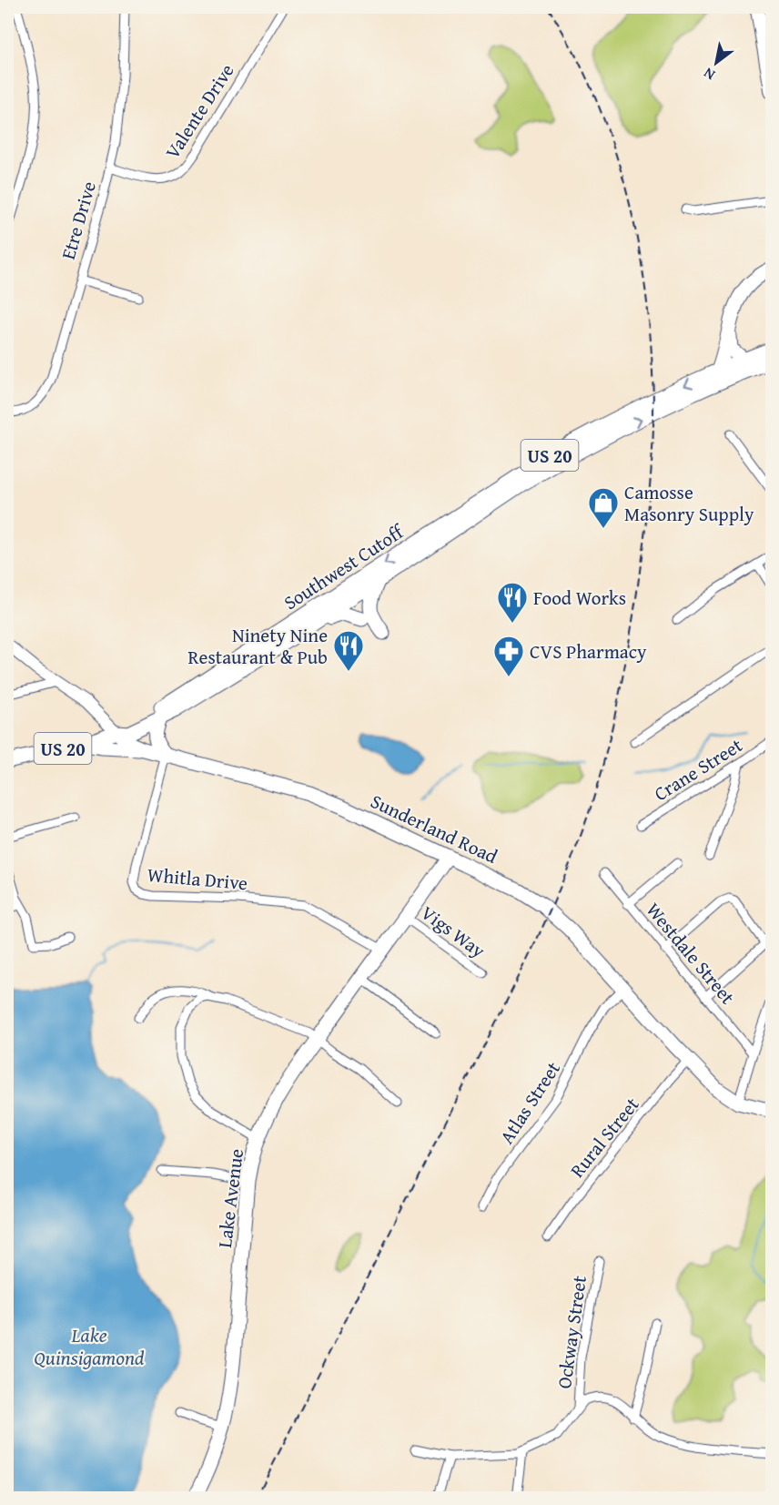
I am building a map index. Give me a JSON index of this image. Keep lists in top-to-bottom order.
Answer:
{
  "streets": {
    "main road": [
      "US 20",
      "Southwest Cutoff",
      "Sunderland Road",
      "Lake Avenue"
    ],
    "street": [
      "Valente Drive",
      "Etre Drive",
      "Crane Street",
      "Whitla Drive",
      "Vigs Way",
      "Westdale Street",
      "Atlas Street",
      "Rural Street",
      "Ockway Street"
    ]
  },
  "crossings": [
    ["Valente Drive", "Etre Drive"],
    ["US 20", "Southwest Cutoff"],
    ["US 20", "Sunderland Road"],
    ["Southwest Cutoff", "Sunderland Road"],
    ["Sunderland Road", "Whitla Drive"],
    ["Sunderland Road", "Atlas Street"],
    ["Sunderland Road", "Rural Street"],
    ["Sunderland Road", "Lake Avenue"],
    ["Whitla Drive", "Lake Avenue"],
    ["Vigs Way", "Lake Avenue"]
  ],
  "water": ["Lake Quinsigamond"],
  "places": {
    "shop": ["Camosse Masonry Supply"],
    "restaurant": ["Food Works", "Ninety Nine Restaurant & Pub"],
    "pharmacy": ["CVS Pharmacy"]
  },
  "north": "bottom left"
}
